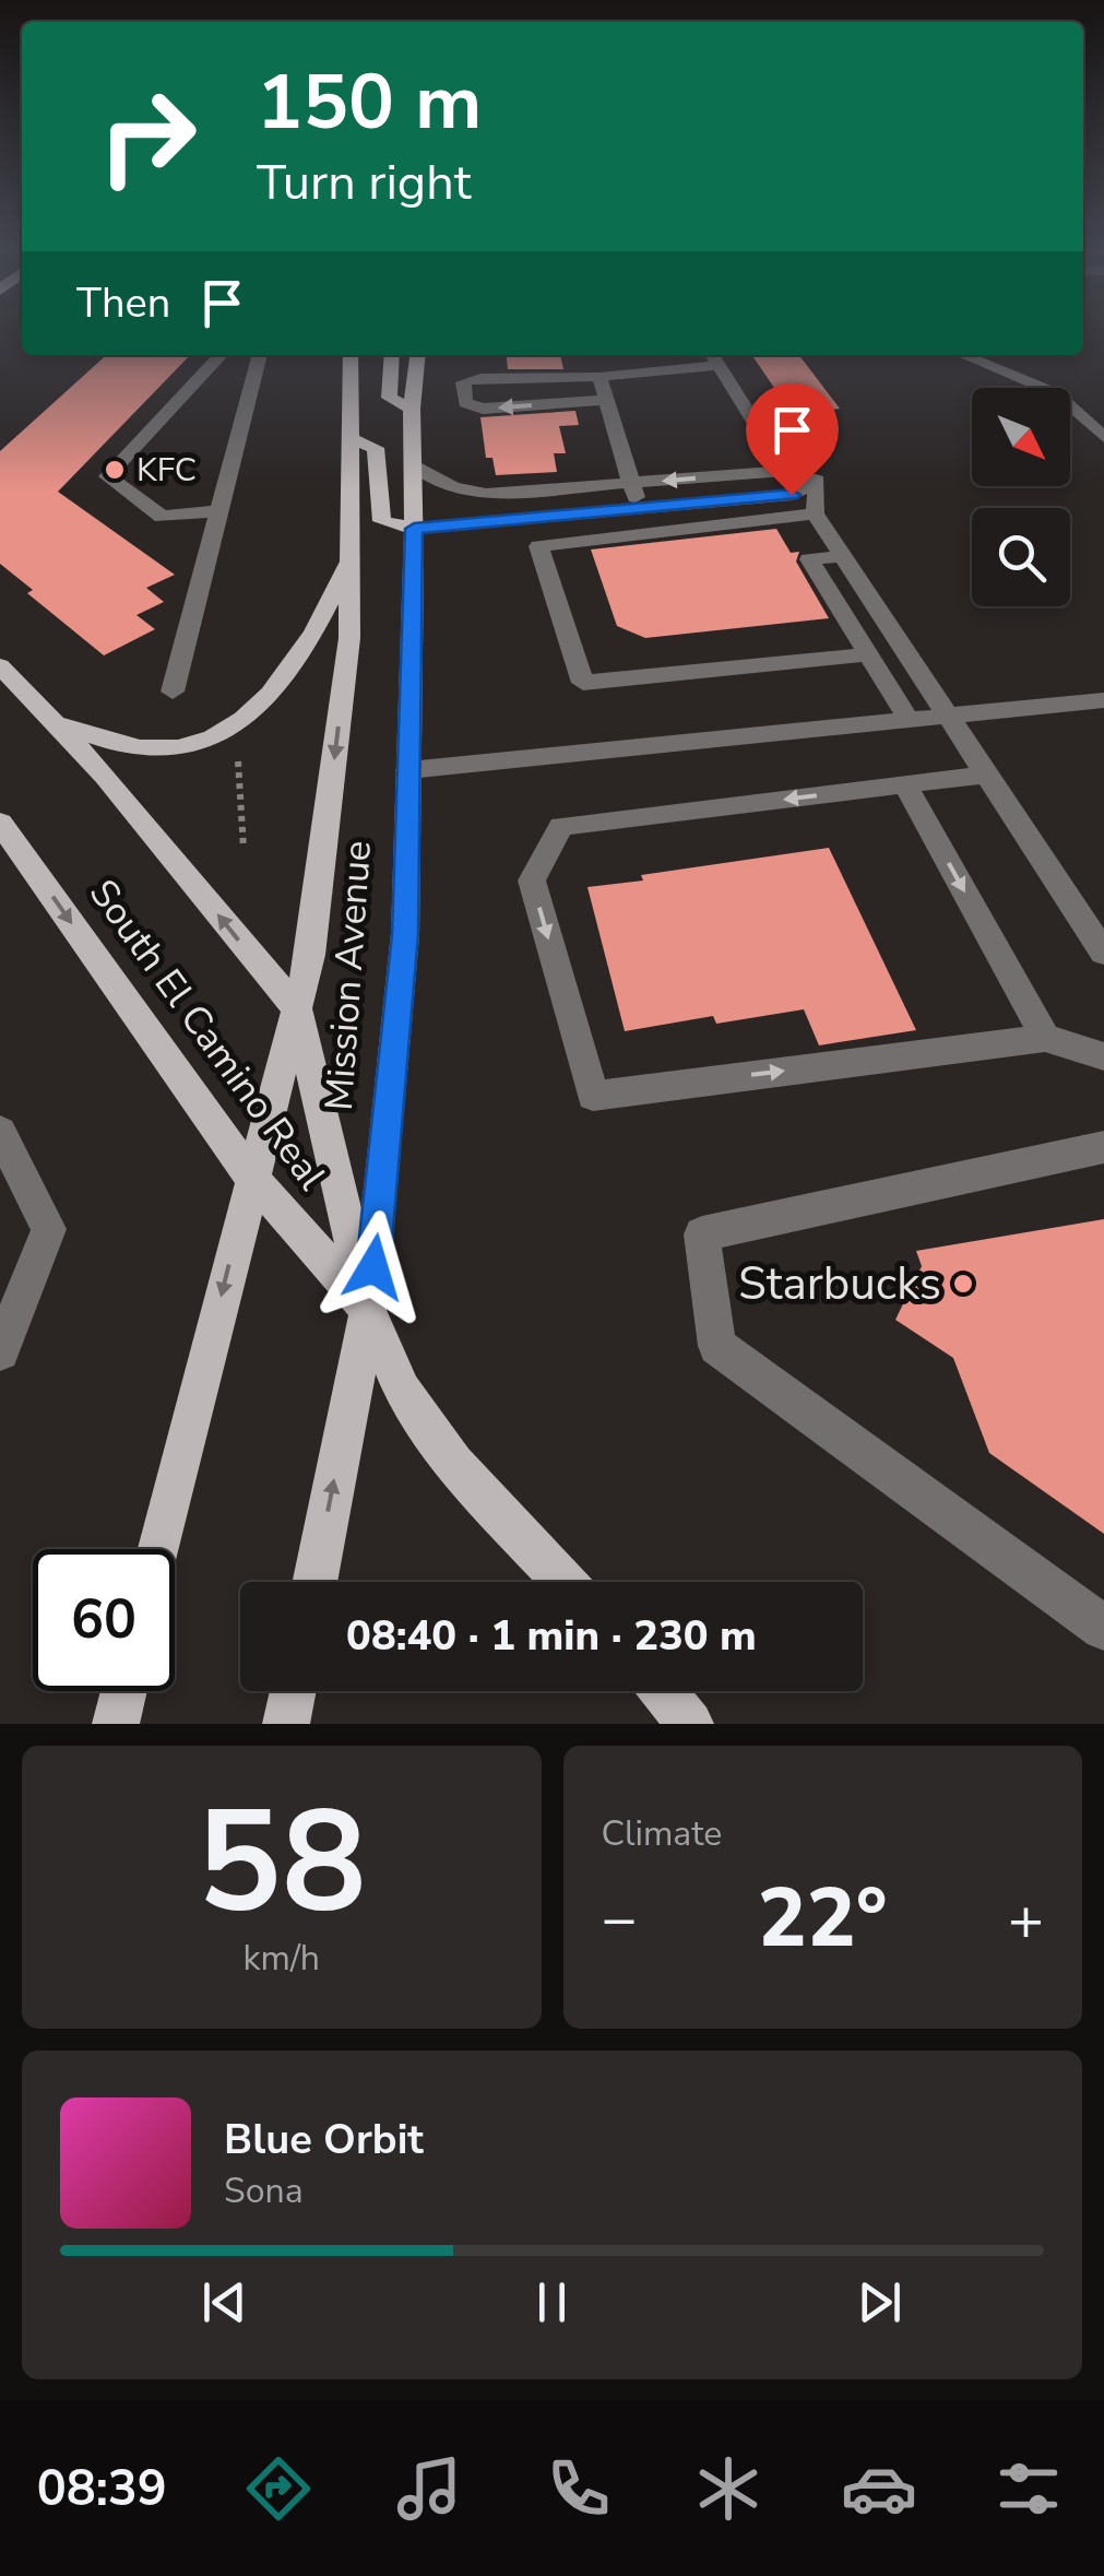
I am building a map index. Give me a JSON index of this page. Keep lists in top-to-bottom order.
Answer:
{
  "streets": {
    "main road": ["Mission Avenue", "South El Camino Real"]
  },
  "crossings": [
    ["Mission Avenue", "South El Camino Real"]
  ],
  "places": ["KFC", "Starbucks"],
  "north": "bottom right",
  "page": {
    "turn": ["150 m", "Turn right"],
    "then": "Then",
    "limit": "60",
    "trip": "08:40 · 1 min · 230 m",
    "tile": [
      ["58", "km/h"],
      "Climate"
    ],
    "heat": ["−", "22°", "+"],
    "song": ["Blue Orbit", "Sona"],
    "tabs": "08:39"
  }
}
